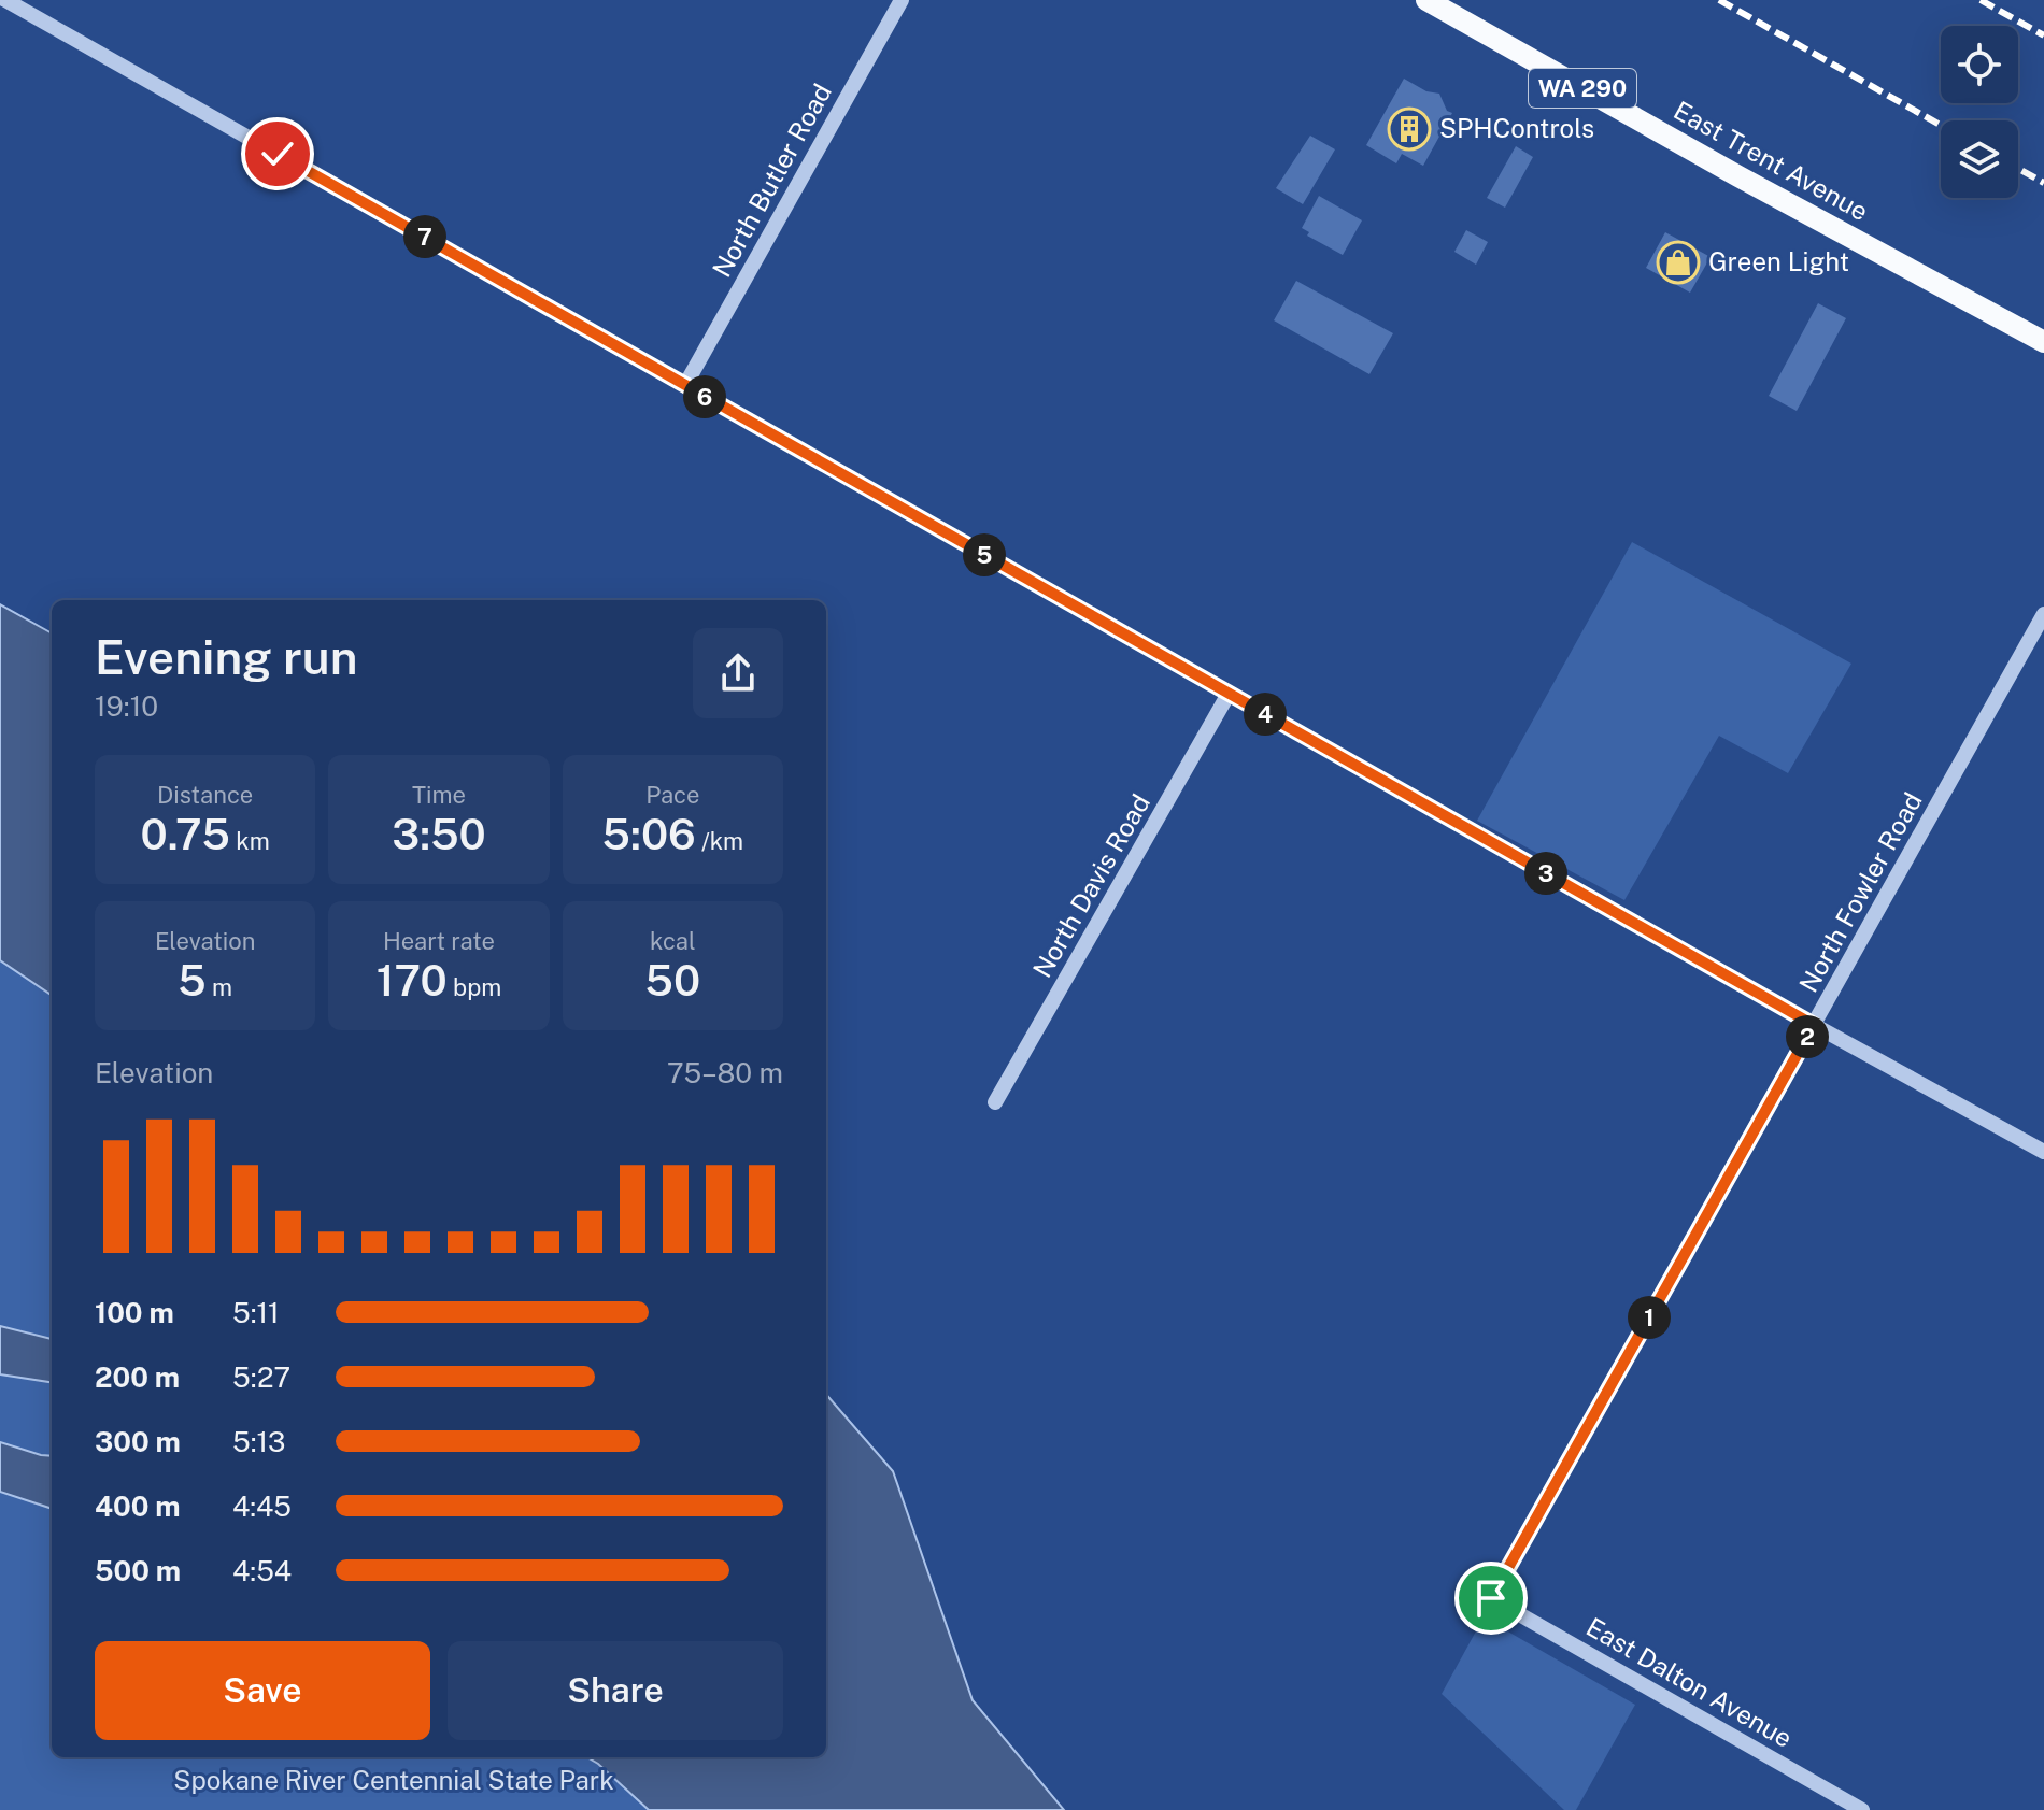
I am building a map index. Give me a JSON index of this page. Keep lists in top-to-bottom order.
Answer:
{
  "streets": {
    "main road": ["WA 290", "East Trent Avenue"],
    "street": [
      "North Butler Road",
      "North Davis Road",
      "North Fowler Road",
      "East Dalton Avenue"
    ]
  },
  "crossings": [
    ["North Fowler Road", "East Dalton Avenue"]
  ],
  "parks": ["Spokane River Centennial State Park"],
  "places": {
    "building": ["SPHControls"],
    "shop": ["Green Light"]
  },
  "page": {
    "pins": [
      "7",
      "6",
      "5",
      "4",
      "3",
      "2",
      "1"
    ],
    "heading": ["Evening run", "19:10"],
    "stats": [
      ["Distance", "0.75 km"],
      ["Time", "3:50"],
      ["Pace", "5:06 /km"],
      ["Elevation", "5 m"],
      ["Heart rate", "170 bpm"],
      ["kcal", "50"]
    ],
    "chart": ["Elevation", "75–80 m"],
    "list": [
      {
        "name": "100 m",
        "note": "5:11"
      },
      {
        "name": "200 m",
        "note": "5:27"
      },
      {
        "name": "300 m",
        "note": "5:13"
      },
      {
        "name": "400 m",
        "note": "4:45"
      },
      {
        "name": "500 m",
        "note": "4:54"
      }
    ],
    "buttons": ["Save", "Share"]
  }
}
